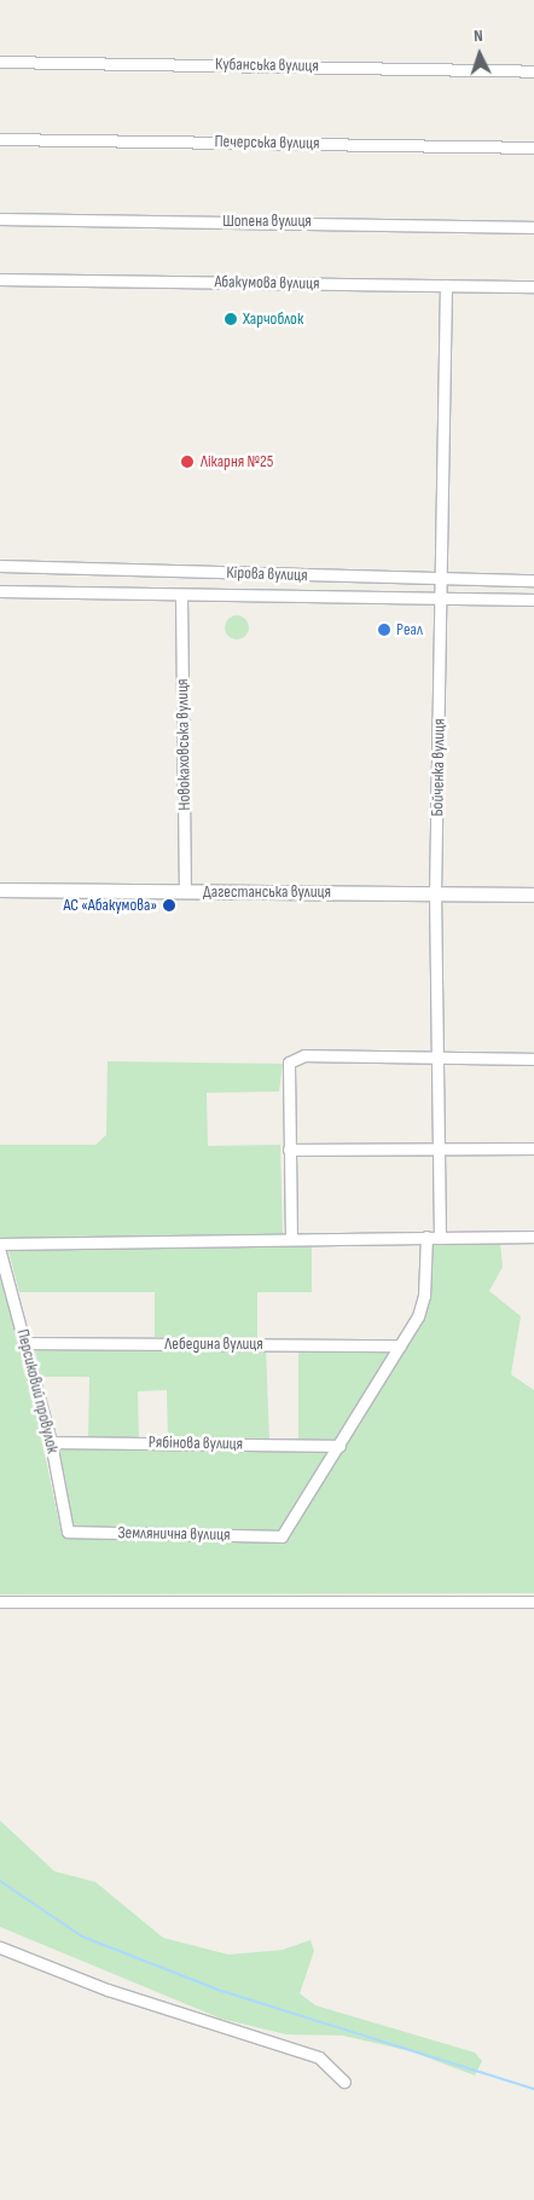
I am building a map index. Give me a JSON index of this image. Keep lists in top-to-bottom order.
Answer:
{
  "streets": {
    "street": [
      "Кубанська вулиця",
      "Печерська вулиця",
      "Шопена вулиця",
      "Абакумова вулиця",
      "Кірова вулиця",
      "Новокаховська вулиця",
      "Бойченка вулиця",
      "Дагестанська вулиця",
      "Лебедина вулиця",
      "Персиковий провулок",
      "Рябінова вулиця",
      "Землянична вулиця"
    ]
  },
  "crossings": [
    ["Абакумова вулиця", "Бойченка вулиця"],
    ["Кірова вулиця", "Новокаховська вулиця"],
    ["Кірова вулиця", "Бойченка вулиця"],
    ["Новокаховська вулиця", "Дагестанська вулиця"],
    ["Бойченка вулиця", "Дагестанська вулиця"],
    ["Лебедина вулиця", "Персиковий провулок"],
    ["Персиковий провулок", "Рябінова вулиця"],
    ["Персиковий провулок", "Землянична вулиця"],
    ["Рябінова вулиця", "Землянична вулиця"]
  ],
  "places": [
    "Харчоблок",
    "Лікарня №25",
    "Реал",
    "АС «Абакумова»"
  ],
  "north": "top"
}
